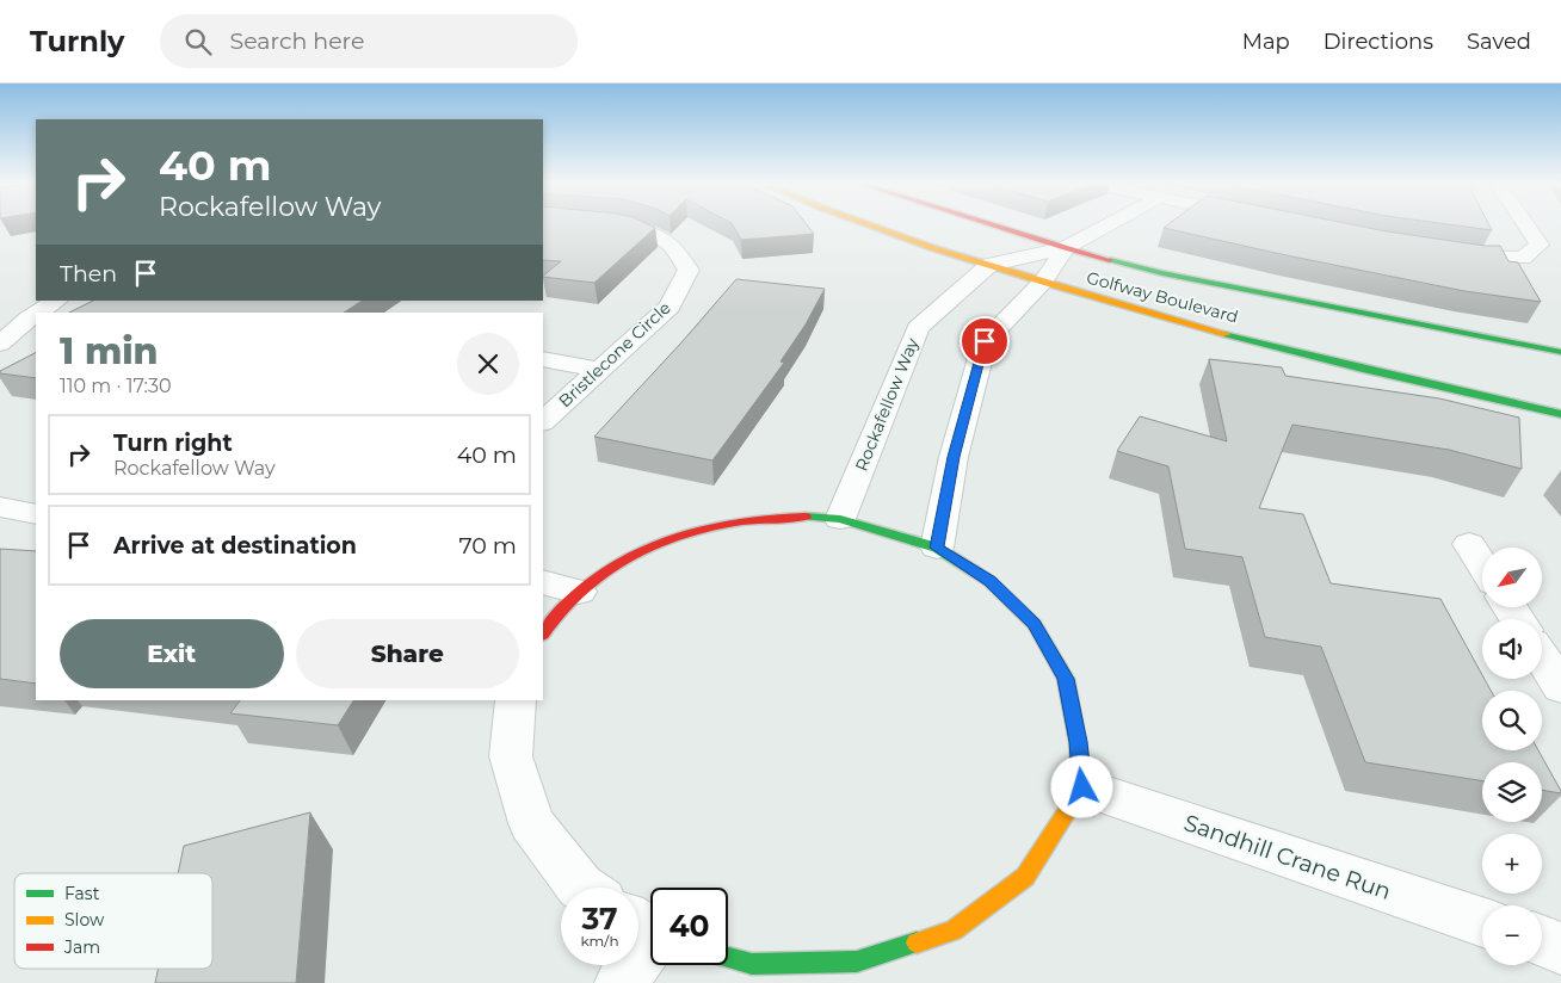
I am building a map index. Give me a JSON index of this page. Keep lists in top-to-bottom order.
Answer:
{
  "streets": {
    "street": [
      "Golfway Boulevard",
      "Bristlecone Circle",
      "Rockafellow Way",
      "Sandhill Crane Run"
    ]
  },
  "crossings": [
    ["Golfway Boulevard", "Rockafellow Way"]
  ],
  "legend": ["Fast", "Slow", "Jam"],
  "north": "bottom left",
  "page": {
    "header": "Turnly",
    "search": "Search here",
    "nav": ["Map", "Directions", "Saved"],
    "turn": ["40 m", "Rockafellow Way"],
    "then": "Then",
    "heading": ["1 min", "110 m · 17:30"],
    "list": [
      {
        "name": "Turn right",
        "note": "Rockafellow Way",
        "value": "40 m"
      },
      {
        "name": "Arrive at destination",
        "value": "70 m"
      }
    ],
    "map_buttons": ["+", "−"],
    "buttons": ["Exit", "Share"],
    "speed": "37 km/h",
    "limit": "40"
  }
}
